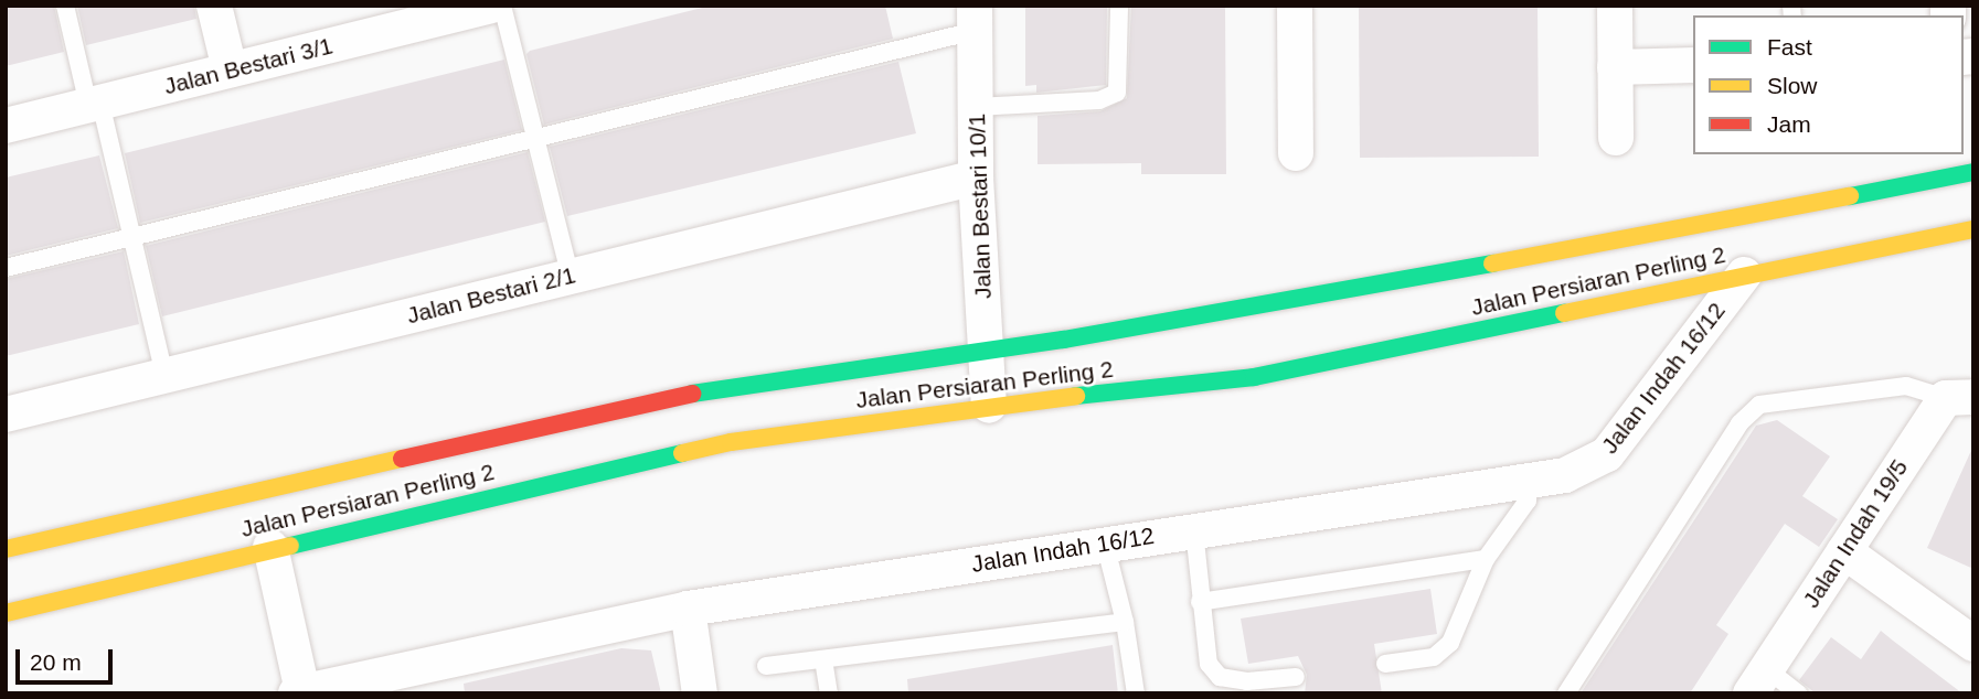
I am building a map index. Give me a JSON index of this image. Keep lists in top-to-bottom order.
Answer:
{
  "streets": {
    "main road": ["Jalan Persiaran Perling 2"],
    "street": [
      "Jalan Bestari 3/1",
      "Jalan Bestari 10/1",
      "Jalan Bestari 2/1",
      "Jalan Indah 16/12",
      "Jalan Indah 19/5"
    ]
  },
  "crossings": [
    ["Jalan Bestari 10/1", "Jalan Persiaran Perling 2"],
    ["Jalan Bestari 10/1", "Jalan Bestari 2/1"],
    ["Jalan Persiaran Perling 2", "Jalan Indah 16/12"]
  ],
  "legend": ["Fast", "Slow", "Jam"],
  "scale_bar": "20 m"
}
